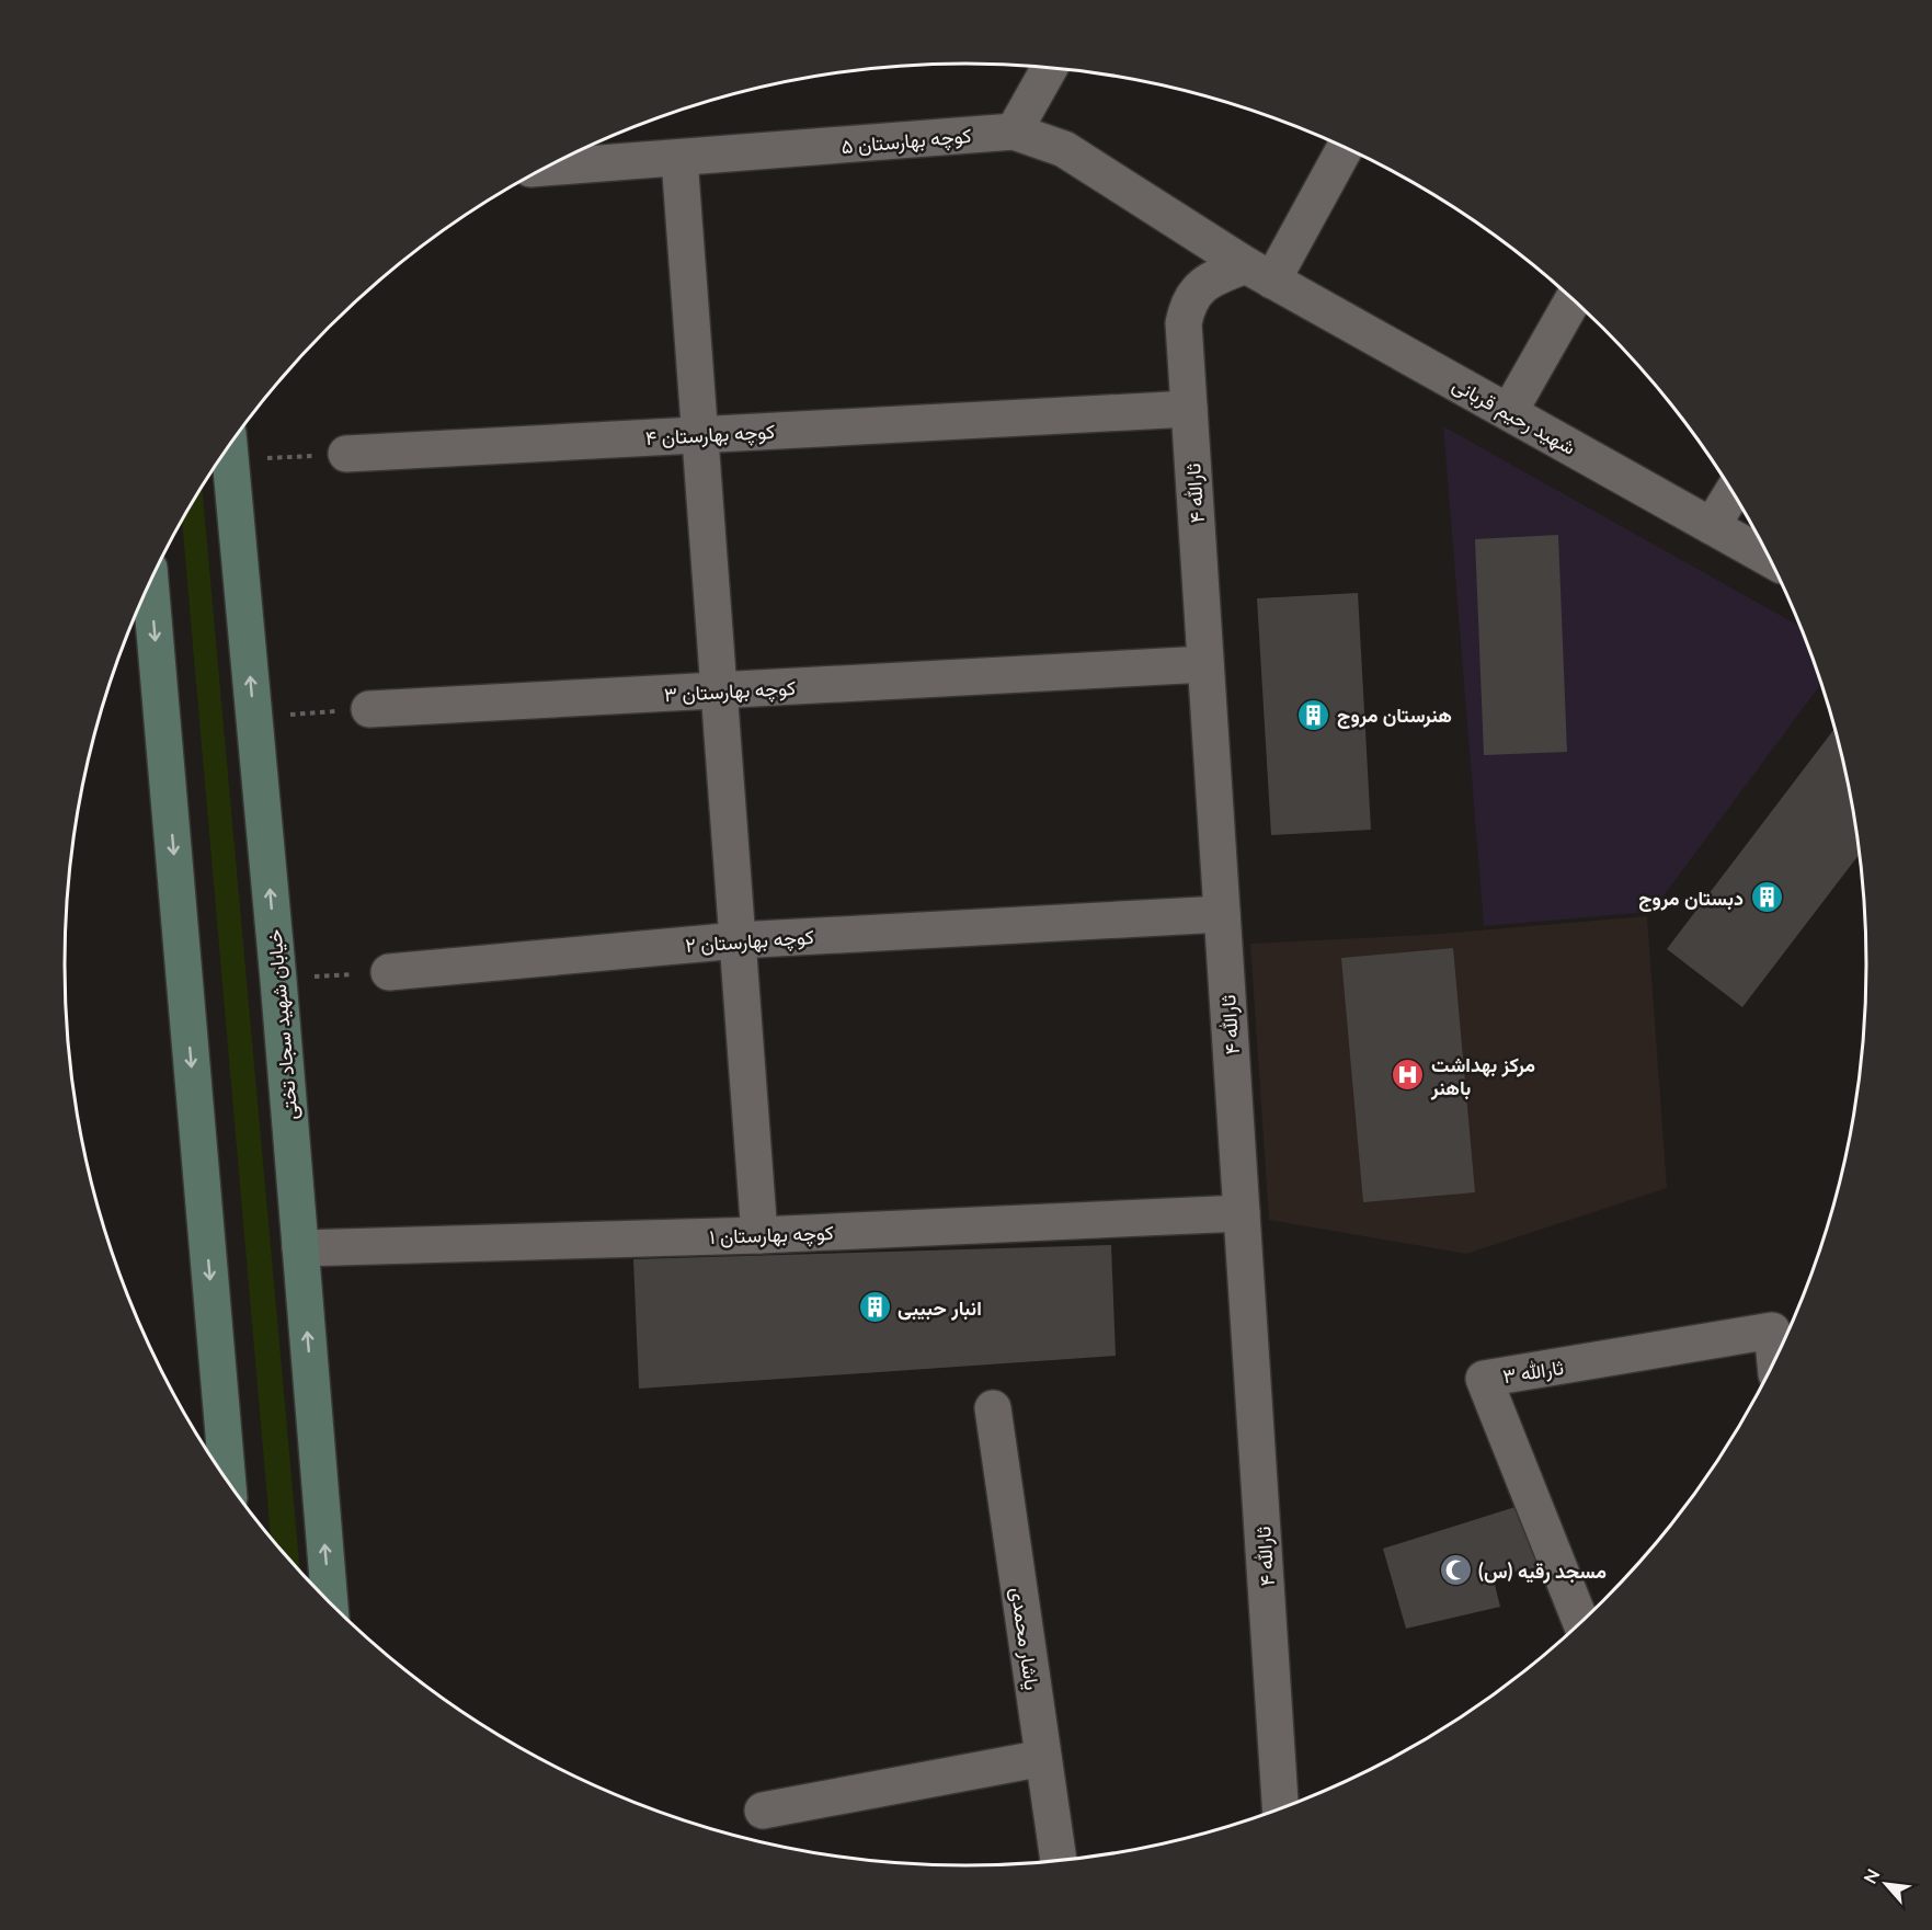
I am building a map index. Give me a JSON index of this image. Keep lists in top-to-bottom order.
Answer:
{
  "streets": {
    "main road": ["خیابان شهید سجاد تختی"],
    "street": [
      "کوچه بهارستان ۵",
      "شهید رحیم قربانی",
      "کوچه بهارستان ۴",
      "ثارالله ۴",
      "کوچه بهارستان ۳",
      "کوچه بهارستان ۲",
      "کوچه بهارستان ۱",
      "ثارالله ۳",
      "یاشار محمدی"
    ]
  },
  "crossings": [
    ["کوچه بهارستان ۵", "شهید رحیم قربانی"],
    ["کوچه بهارستان ۵", "ثارالله ۴"],
    ["شهید رحیم قربانی", "ثارالله ۴"],
    ["کوچه بهارستان ۴", "ثارالله ۴"],
    ["ثارالله ۴", "کوچه بهارستان ۳"],
    ["ثارالله ۴", "کوچه بهارستان ۲"],
    ["ثارالله ۴", "کوچه بهارستان ۱"],
    ["خیابان شهید سجاد تختی", "کوچه بهارستان ۱"]
  ],
  "places": {
    "building": ["هنرستان مروج", "دبستان مروج", "انبار حبیبی"],
    "hospital": ["مرکز بهداشت باهنر"],
    "mosque": ["مسجد رقیه (س)"]
  },
  "north": "top left"
}
